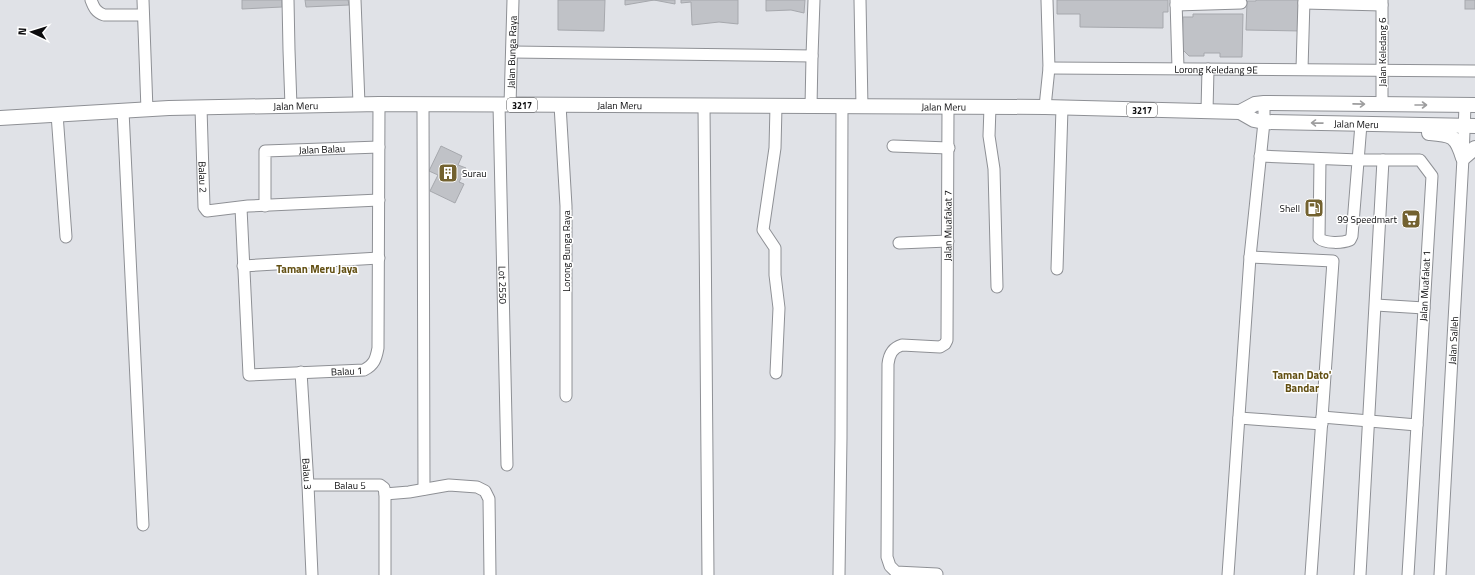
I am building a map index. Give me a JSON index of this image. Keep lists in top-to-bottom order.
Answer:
{
  "streets": {
    "main road": ["3217", "Jalan Meru"],
    "street": [
      "Jalan Bunga Raya",
      "Jalan Keledang 6",
      "Lorong Keledang 9E",
      "Jalan Balau",
      "Balau 2",
      "Jalan Muafakat 7",
      "Lorong Bunga Raya",
      "Lot 2550",
      "Jalan Muafakat 1",
      "Jalan Salleh",
      "Balau 1",
      "Balau 3",
      "Balau 5"
    ]
  },
  "crossings": [
    ["Jalan Bunga Raya", "Jalan Meru"],
    ["Jalan Bunga Raya", "Lot 2550"],
    ["Jalan Keledang 6", "Lorong Keledang 9E"],
    ["Jalan Keledang 6", "Jalan Meru"],
    ["Jalan Meru", "Balau 2"],
    ["Jalan Meru", "Jalan Muafakat 7"],
    ["Jalan Meru", "Lorong Bunga Raya"],
    ["Jalan Meru", "Lot 2550"],
    ["Jalan Meru", "Jalan Salleh"],
    ["Jalan Meru", "Balau 1"],
    ["Jalan Balau", "Balau 1"],
    ["Balau 2", "Balau 1"],
    ["Balau 1", "Balau 3"],
    ["Balau 3", "Balau 5"]
  ],
  "districts": ["Taman Meru Jaya", "Taman Dato' Bandar"],
  "places": {
    "building": ["Surau"],
    "fuel station": ["Shell"],
    "supermarket": ["99 Speedmart"]
  },
  "north": "left"
}
